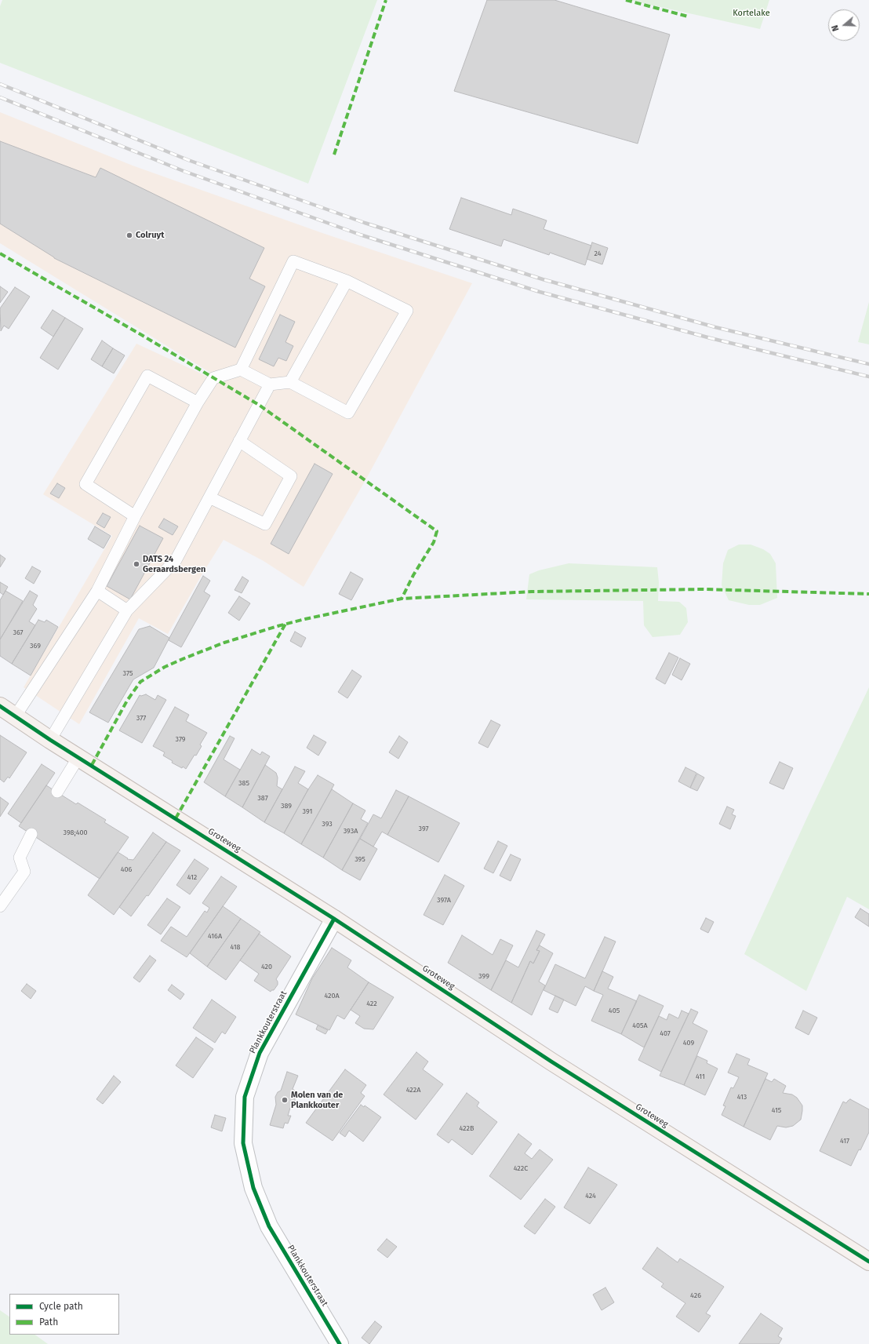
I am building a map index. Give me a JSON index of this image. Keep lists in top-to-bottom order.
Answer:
{
  "streets": {
    "main road": ["Groteweg"],
    "street": ["Plankkouterstraat"]
  },
  "crossings": [
    ["Groteweg", "Plankkouterstraat"]
  ],
  "parks": ["Kortelake"],
  "places": ["Colruyt", "DATS 24 Geraardsbergen", "Molen van de Plankkouter"],
  "house_numbers": [
    "24",
    "367",
    "369",
    "375",
    "377",
    "379",
    "385",
    "387",
    "389",
    "391",
    "393",
    "397",
    "393A",
    "398;400",
    "395",
    "406",
    "412",
    "397A",
    "416A",
    "418",
    "420",
    "399",
    "420A",
    "422",
    "405",
    "405A",
    "407",
    "409",
    "411",
    "422A",
    "413",
    "415",
    "422B",
    "417",
    "422C",
    "424",
    "426"
  ],
  "legend": ["Cycle path", "Path"],
  "north": "left"
}
